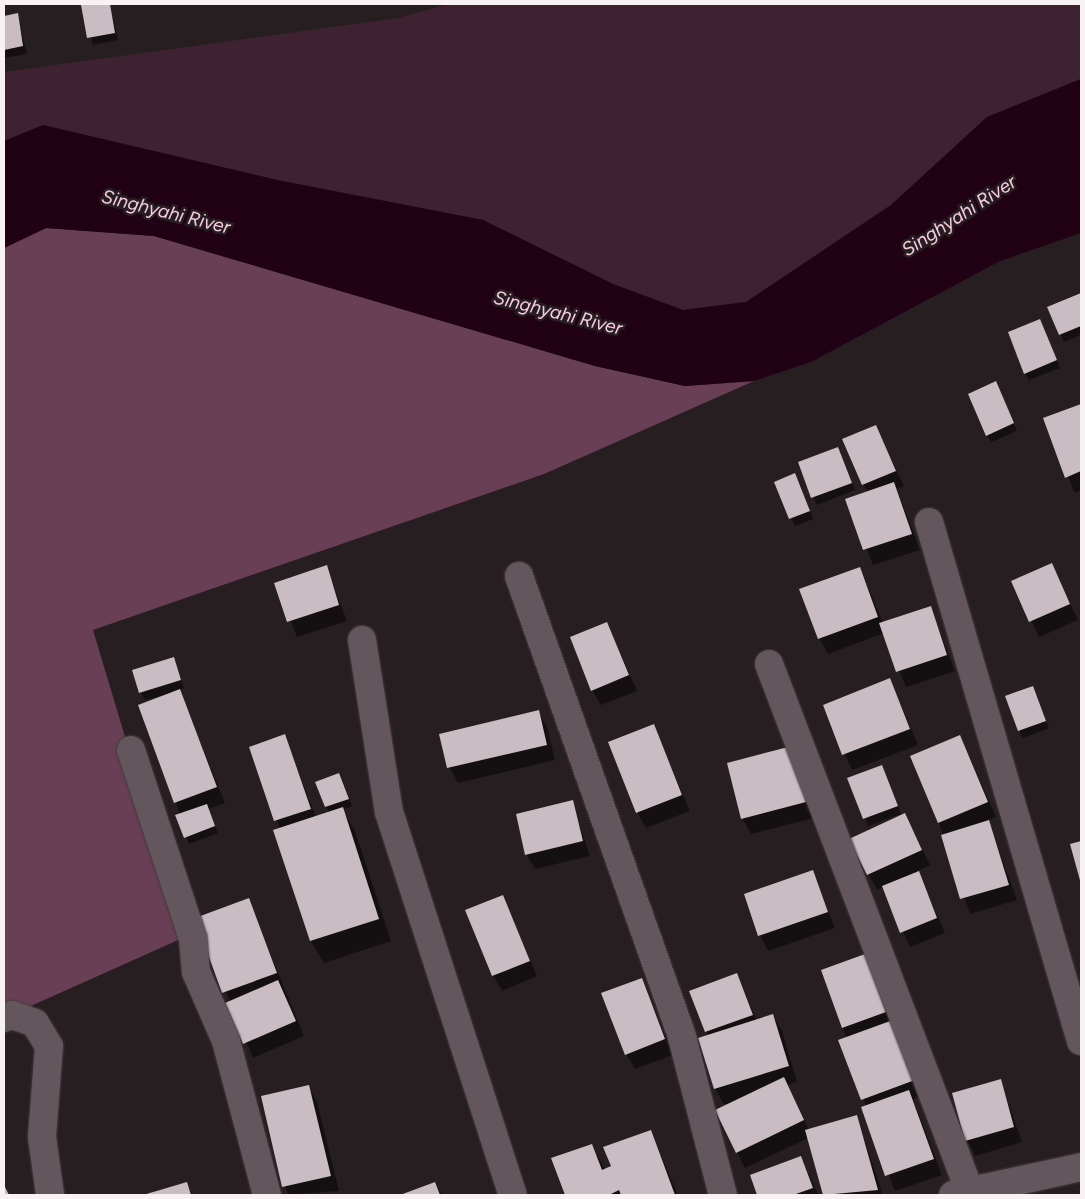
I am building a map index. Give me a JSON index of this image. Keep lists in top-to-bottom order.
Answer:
{
  "water": ["Singhyahi River"]
}
